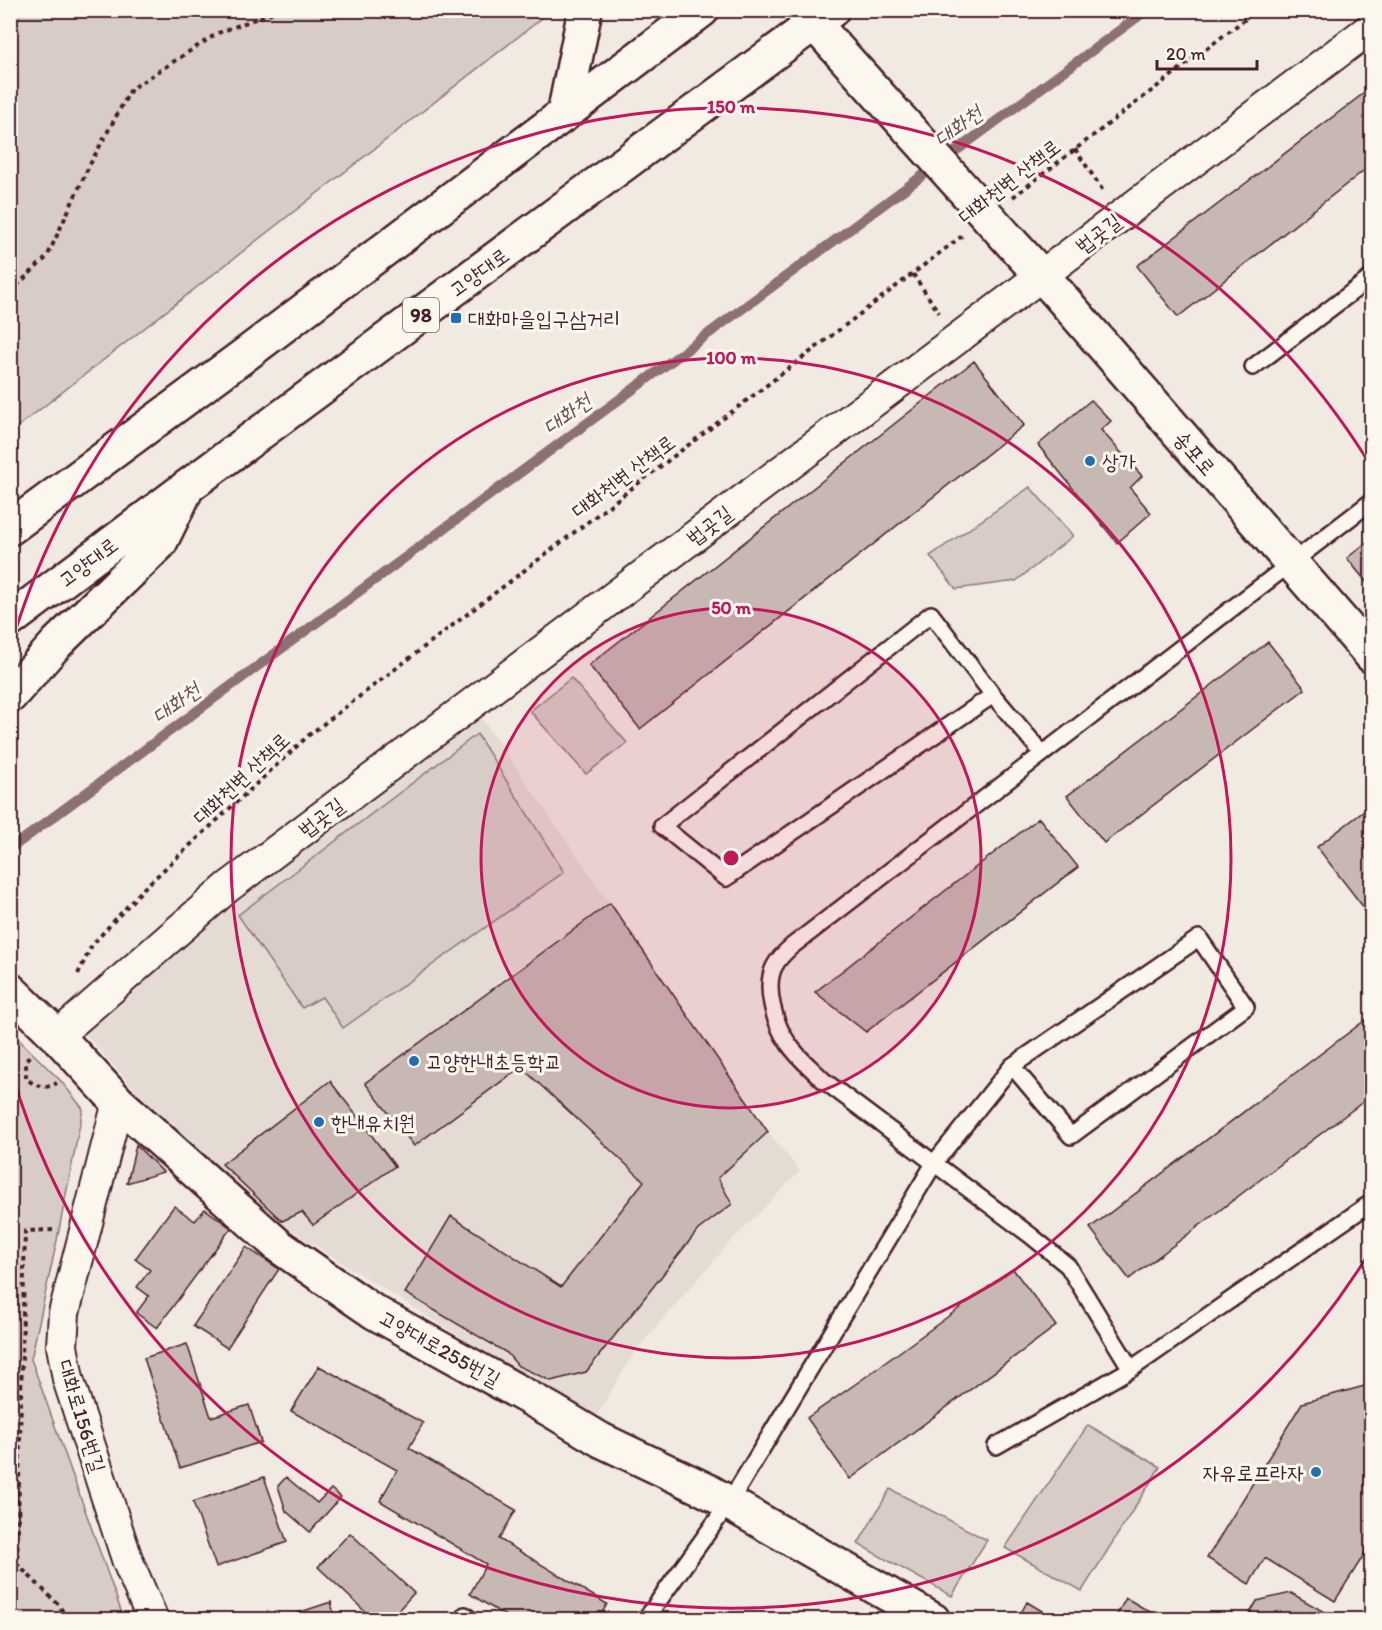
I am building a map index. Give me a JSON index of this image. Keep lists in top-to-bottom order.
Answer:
{
  "streets": {
    "main road": [
      "고양대로",
      "98",
      "송포로",
      "고양대로255번길"
    ],
    "street": ["법곳길", "대화로156번길"],
    "path": ["대화천변 산책로"]
  },
  "crossings": [
    ["법곳길", "송포로"],
    ["법곳길", "고양대로255번길"],
    ["고양대로", "송포로"],
    ["고양대로255번길", "대화로156번길"]
  ],
  "water": ["대화천"],
  "places": {
    "transit": ["대화마을입구삼거리"],
    "other": [
      "상가",
      "고양한내초등학교",
      "한내유치원",
      "자유로프라자"
    ]
  },
  "scale_bar": "20 m",
  "rings": ["150 m", "100 m", "50 m"]
}
